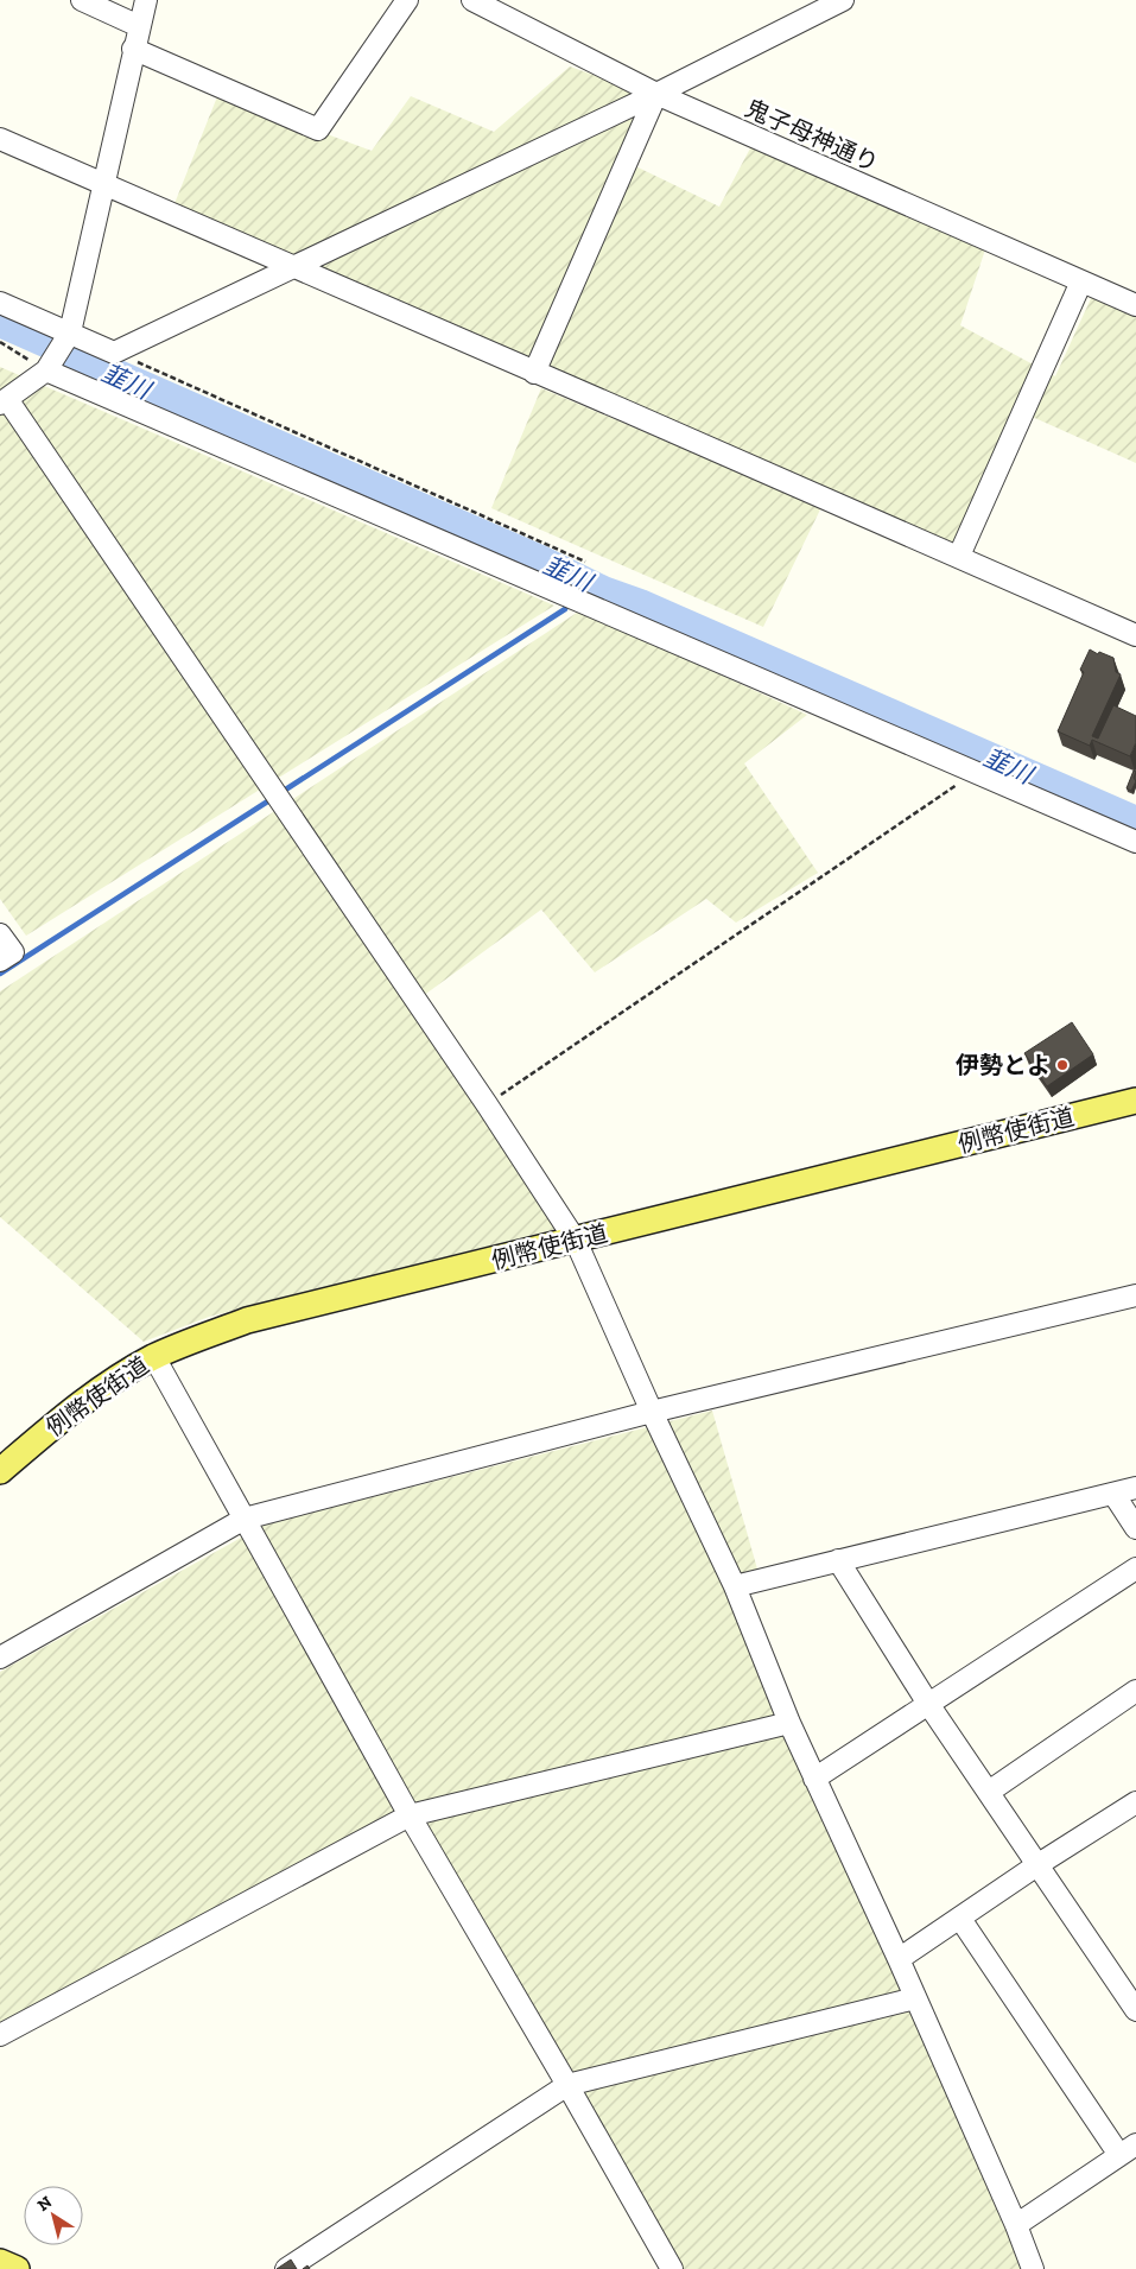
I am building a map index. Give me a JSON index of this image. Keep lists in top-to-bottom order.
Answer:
{
  "streets": {
    "main road": ["例幣使街道"],
    "street": ["鬼子母神通り"]
  },
  "water": ["韮川"],
  "places": ["伊勢とよ"],
  "north": "top left"
}
